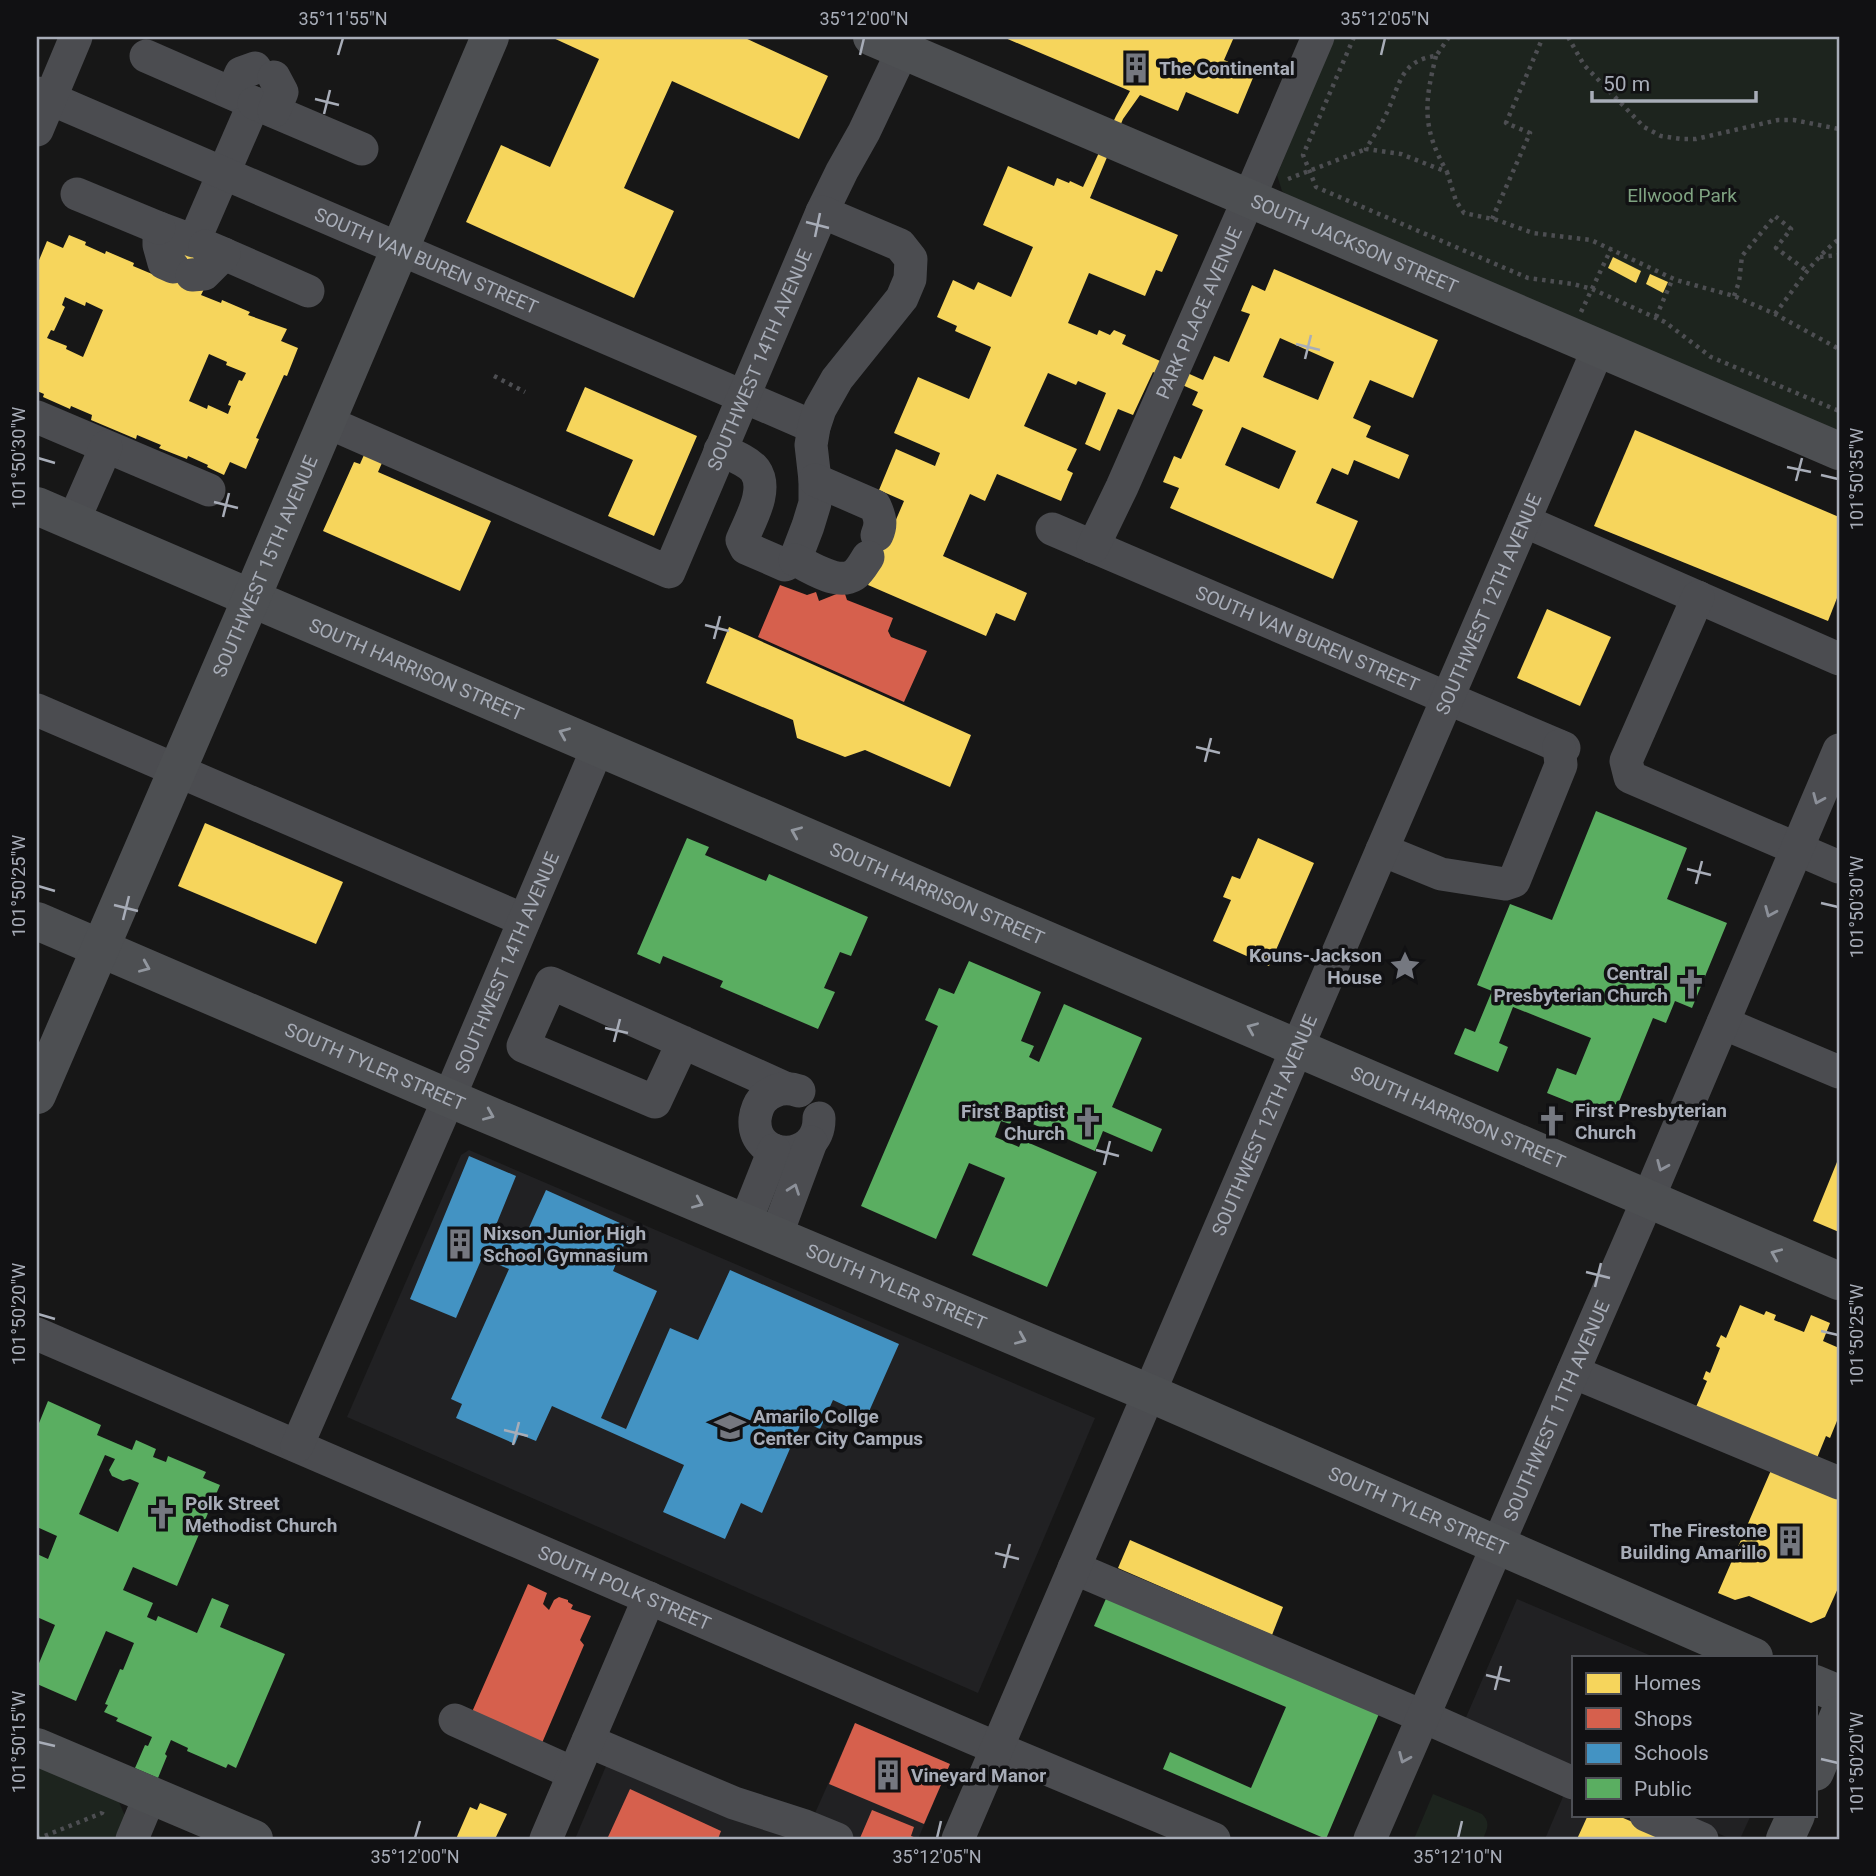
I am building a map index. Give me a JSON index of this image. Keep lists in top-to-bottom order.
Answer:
{
  "streets": {
    "main road": [
      "SOUTH JACKSON STREET",
      "SOUTHWEST 15TH AVENUE",
      "SOUTH HARRISON STREET",
      "SOUTH TYLER STREET"
    ],
    "street": [
      "SOUTH VAN BUREN STREET",
      "PARK PLACE AVENUE",
      "SOUTHWEST 14TH AVENUE",
      "SOUTHWEST 12TH AVENUE",
      "SOUTHWEST 11TH AVENUE",
      "SOUTH POLK STREET"
    ]
  },
  "crossings": [
    ["SOUTH JACKSON STREET", "PARK PLACE AVENUE"],
    ["SOUTH JACKSON STREET", "SOUTHWEST 14TH AVENUE"],
    ["SOUTH JACKSON STREET", "SOUTHWEST 12TH AVENUE"],
    ["SOUTH VAN BUREN STREET", "PARK PLACE AVENUE"],
    ["SOUTH VAN BUREN STREET", "SOUTHWEST 14TH AVENUE"],
    ["SOUTH VAN BUREN STREET", "SOUTHWEST 15TH AVENUE"],
    ["SOUTH VAN BUREN STREET", "SOUTHWEST 12TH AVENUE"],
    ["SOUTHWEST 14TH AVENUE", "SOUTHWEST 15TH AVENUE"],
    ["SOUTHWEST 14TH AVENUE", "SOUTH HARRISON STREET"],
    ["SOUTHWEST 14TH AVENUE", "SOUTH TYLER STREET"],
    ["SOUTHWEST 14TH AVENUE", "SOUTH POLK STREET"],
    ["SOUTHWEST 15TH AVENUE", "SOUTH HARRISON STREET"],
    ["SOUTHWEST 15TH AVENUE", "SOUTH TYLER STREET"],
    ["SOUTHWEST 12TH AVENUE", "SOUTH HARRISON STREET"],
    ["SOUTHWEST 12TH AVENUE", "SOUTH TYLER STREET"],
    ["SOUTHWEST 12TH AVENUE", "SOUTH POLK STREET"],
    ["SOUTH HARRISON STREET", "SOUTHWEST 11TH AVENUE"],
    ["SOUTH TYLER STREET", "SOUTHWEST 11TH AVENUE"]
  ],
  "one_way": ["SOUTH HARRISON STREET", "SOUTH TYLER STREET", "SOUTHWEST 11TH AVENUE"],
  "parks": ["Ellwood Park"],
  "places": {
    "building": [
      "The Continental",
      "Nixson Junior High School Gymnasium",
      "The Firestone Building Amarillo",
      "Vineyard Manor"
    ],
    "place": ["Kouns-Jackson House"],
    "church": [
      "Central Presbyterian Church",
      "First Presbyterian Church",
      "First Baptist Church",
      "Polk Street Methodist Church"
    ],
    "school or university": ["Amarilo Collge Center City Campus"]
  },
  "legend": [
    "Homes",
    "Shops",
    "Schools",
    "Public"
  ],
  "scale_bar": "50 m",
  "coordinates": [
    "35°11'55\"N",
    "35°12'00\"N",
    "35°12'05\"N",
    "101°50'30\"W",
    "101°50'35\"W",
    "101°50'25\"W",
    "101°50'20\"W",
    "101°50'15\"W",
    "35°12'10\"N"
  ]
}
